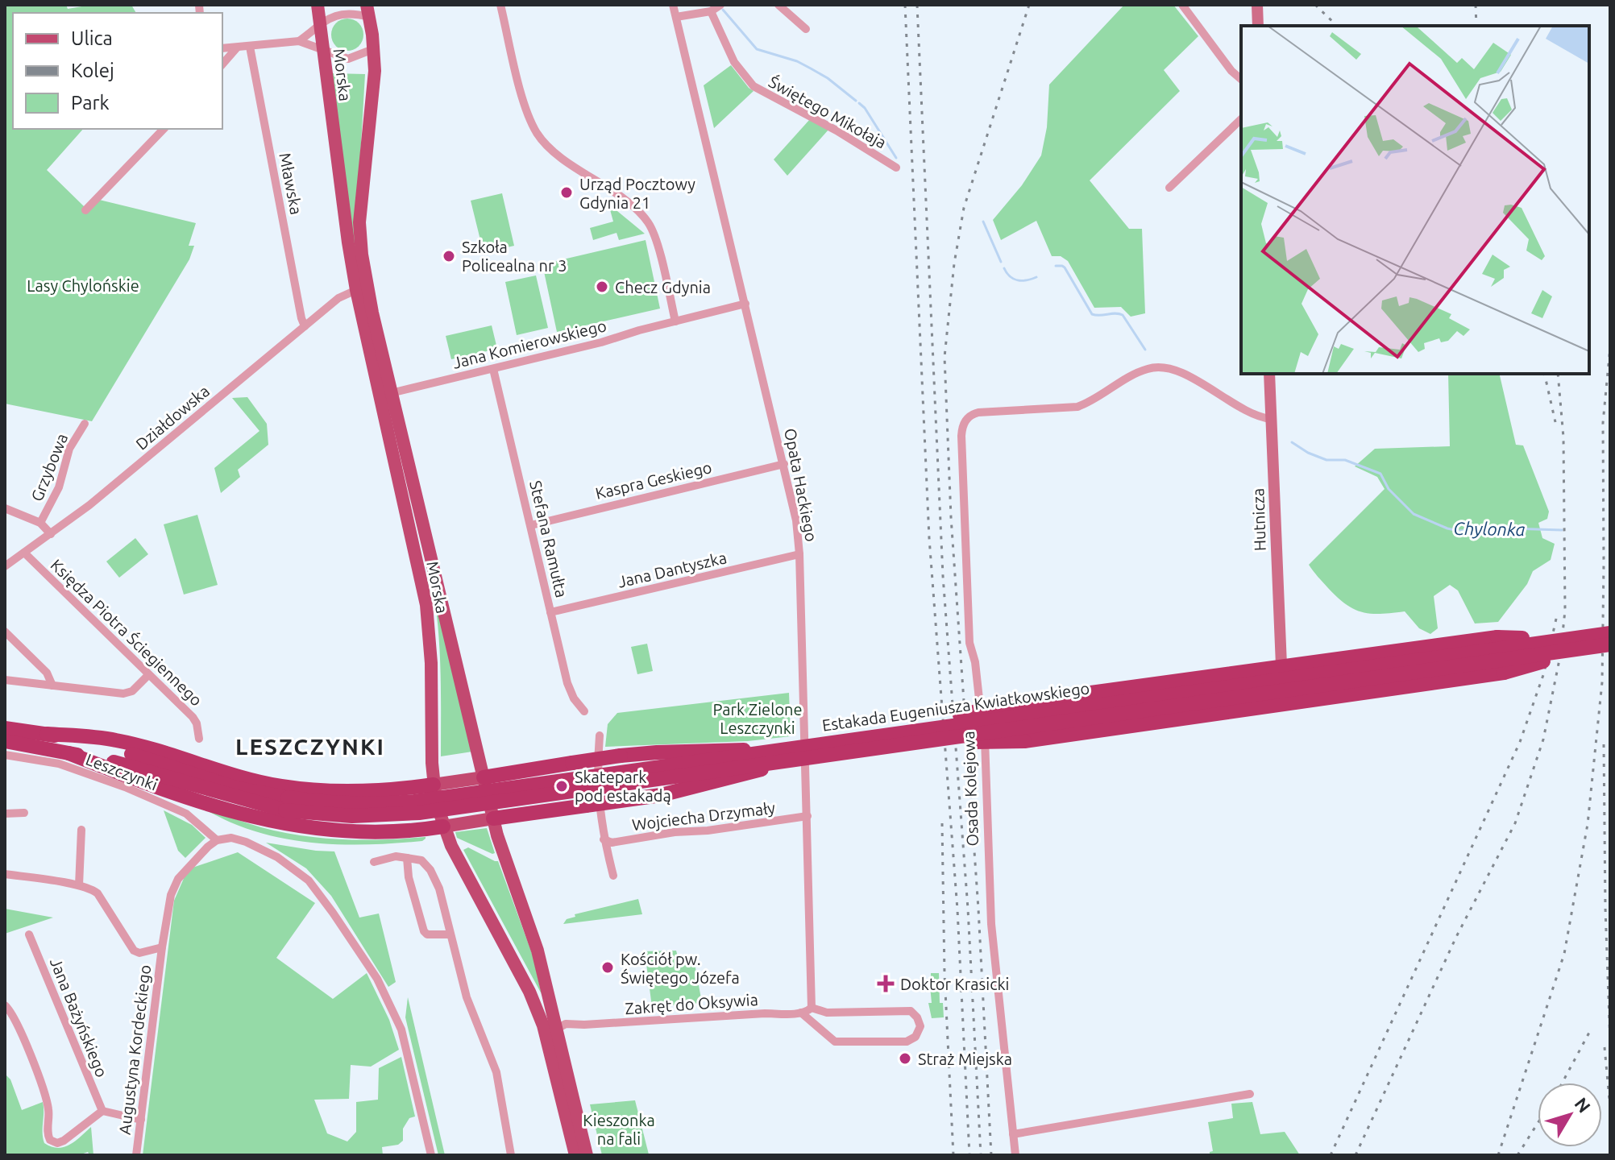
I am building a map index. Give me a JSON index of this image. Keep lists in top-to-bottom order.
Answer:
{
  "streets": {
    "highway": ["Estakada Eugeniusza Kwiatkowskiego"],
    "main road": ["Morska", "Hutnicza"],
    "street": [
      "Świętego Mikołaja",
      "Mławska",
      "Jana Komierowskiego",
      "Działdowska",
      "Grzybowa",
      "Kaspra Geskiego",
      "Opata Hackiego",
      "Stefana Ramułta",
      "Jana Dantyszka",
      "Księdza Piotra Ściegiennego",
      "Leszczynki",
      "Osada Kolejowa",
      "Wojciecha Drzymały",
      "Zakręt do Oksywia",
      "Jana Bażyńskiego",
      "Augustyna Kordeckiego"
    ]
  },
  "crossings": [
    ["Morska", "Jana Komierowskiego"],
    ["Morska", "Działdowska"],
    ["Morska", "Zakręt do Oksywia"],
    ["Mławska", "Działdowska"],
    ["Jana Komierowskiego", "Opata Hackiego"],
    ["Jana Komierowskiego", "Stefana Ramułta"],
    ["Działdowska", "Księdza Piotra Ściegiennego"],
    ["Kaspra Geskiego", "Opata Hackiego"],
    ["Kaspra Geskiego", "Stefana Ramułta"],
    ["Opata Hackiego", "Jana Dantyszka"],
    ["Opata Hackiego", "Wojciecha Drzymały"],
    ["Opata Hackiego", "Zakręt do Oksywia"],
    ["Hutnicza", "Osada Kolejowa"],
    ["Stefana Ramułta", "Jana Dantyszka"],
    ["Leszczynki", "Augustyna Kordeckiego"]
  ],
  "districts": ["LESZCZYNKI"],
  "water": ["Chylonka"],
  "parks": ["Lasy Chylońskie", "Park Zielone Leszczynki", "Kieszonka na fali"],
  "places": {
    "other": [
      "Urząd Pocztowy Gdynia 21",
      "Szkoła Policealna nr 3",
      "Checz Gdynia",
      "Skatepark pod estakadą",
      "Kościół pw. Świętego Józefa",
      "Straż Miejska"
    ],
    "health": ["Doktor Krasicki"]
  },
  "legend": ["Ulica", "Kolej", "Park"],
  "north": "top right"
}
